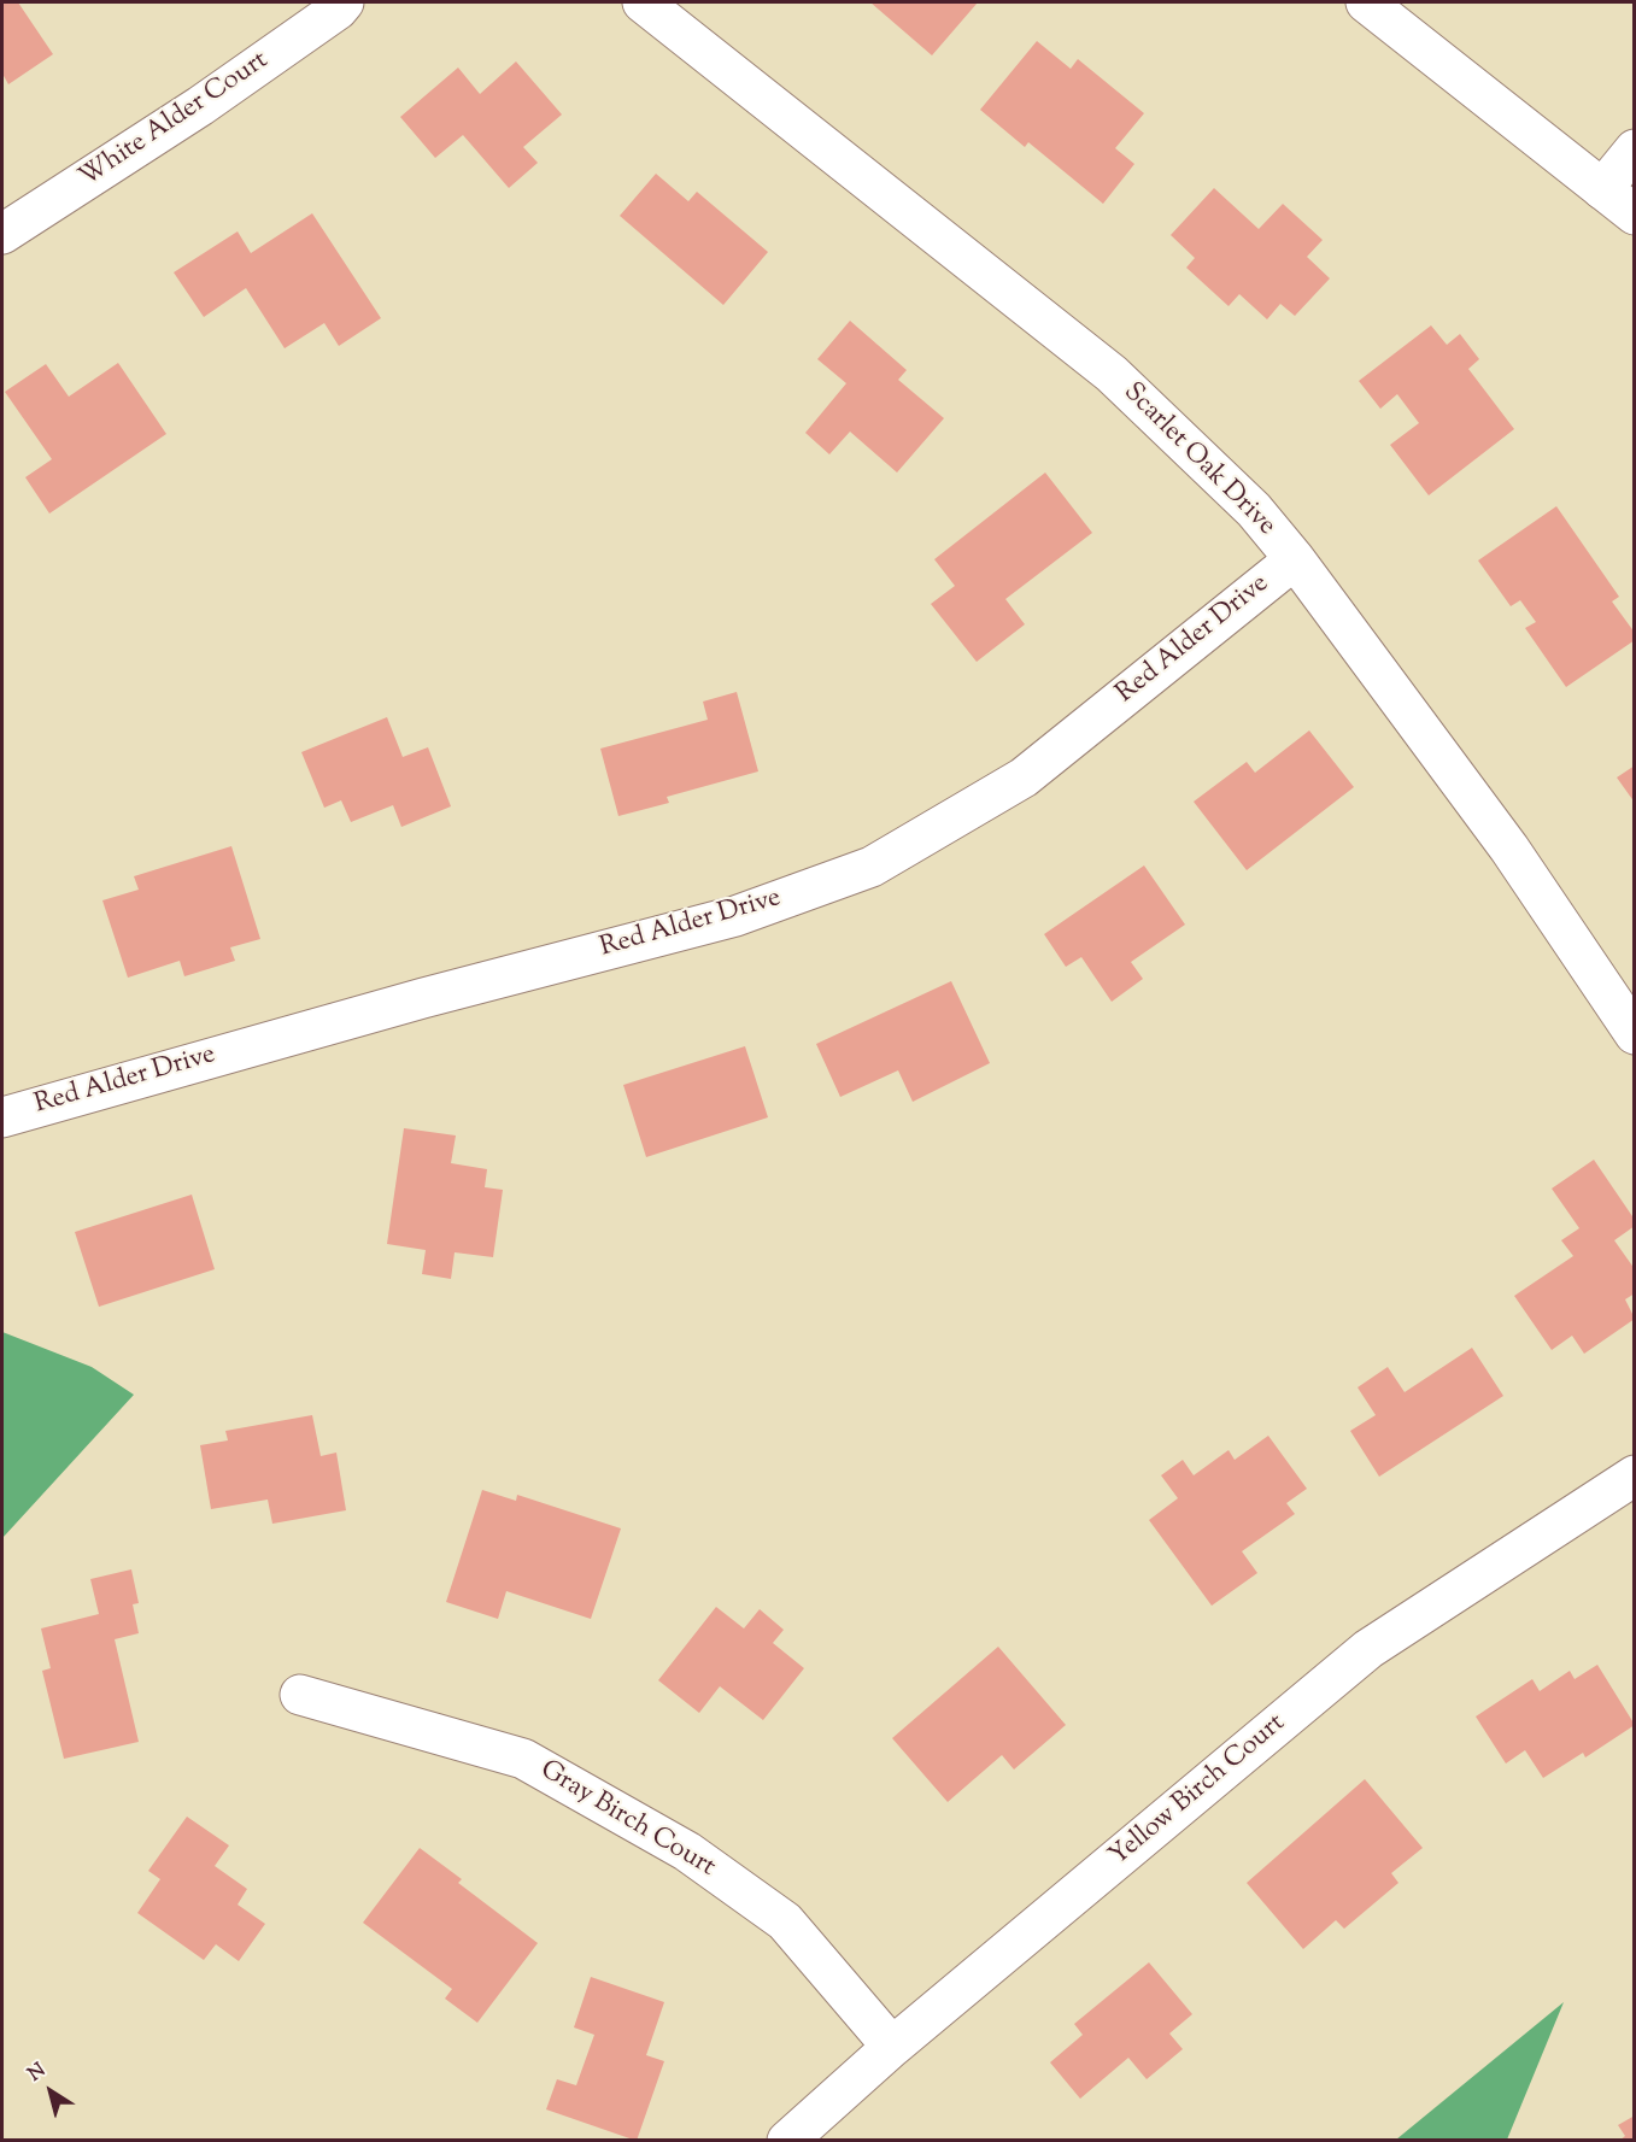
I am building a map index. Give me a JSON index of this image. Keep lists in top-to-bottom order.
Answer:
{
  "streets": {
    "street": [
      "White Alder Court",
      "Scarlet Oak Drive",
      "Red Alder Drive",
      "Yellow Birch Court",
      "Gray Birch Court"
    ]
  },
  "crossings": [
    ["Scarlet Oak Drive", "Red Alder Drive"],
    ["Yellow Birch Court", "Gray Birch Court"]
  ],
  "north": "top left"
}
